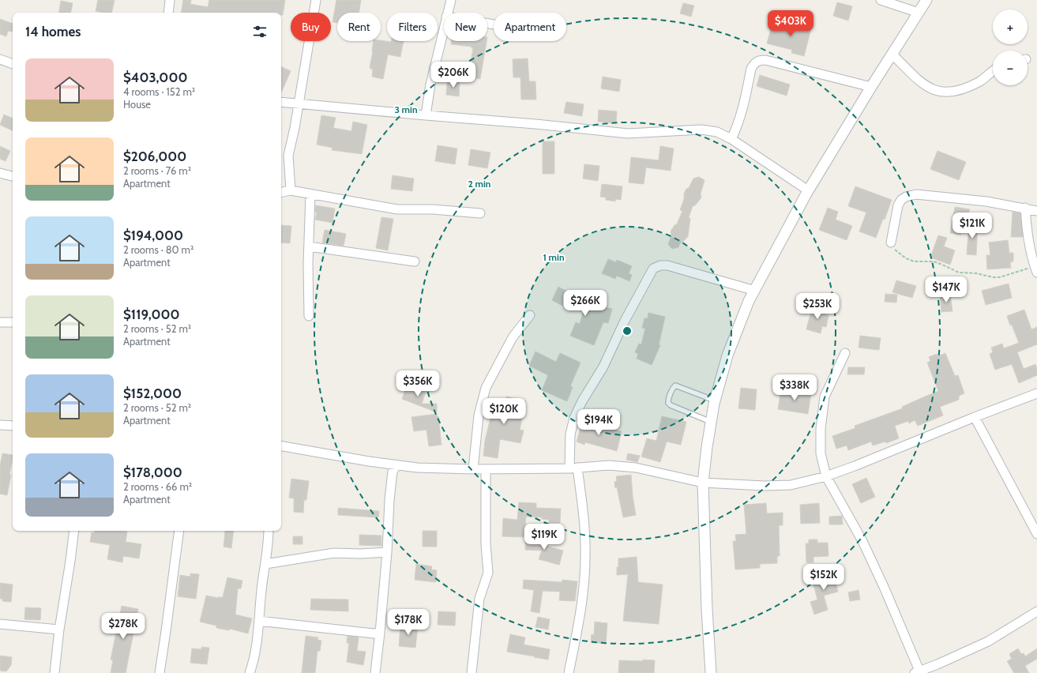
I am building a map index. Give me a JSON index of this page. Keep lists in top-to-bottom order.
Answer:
{
  "page": {
    "map_buttons": ["+", "−"],
    "price": [
      "$403K",
      "$206K",
      "$121K",
      "$147K",
      "$266K",
      "$253K",
      "$356K",
      "$338K",
      "$120K",
      "$194K",
      "$119K",
      "$152K",
      "$178K",
      "$278K"
    ],
    "chip": [
      "Buy",
      "Rent",
      "Filters",
      "New",
      "Apartment"
    ],
    "heading": "14 homes",
    "list": [
      {
        "name": "$403,000",
        "note": "4 rooms · 152 m² · House"
      },
      {
        "name": "$206,000",
        "note": "2 rooms · 76 m² · Apartment"
      },
      {
        "name": "$194,000",
        "note": "2 rooms · 80 m² · Apartment"
      },
      {
        "name": "$119,000",
        "note": "2 rooms · 52 m² · Apartment"
      },
      {
        "name": "$152,000",
        "note": "2 rooms · 52 m² · Apartment"
      },
      {
        "name": "$178,000",
        "note": "2 rooms · 66 m² · Apartment"
      }
    ]
  },
  "rings": ["3 min", "2 min", "1 min"]
}
